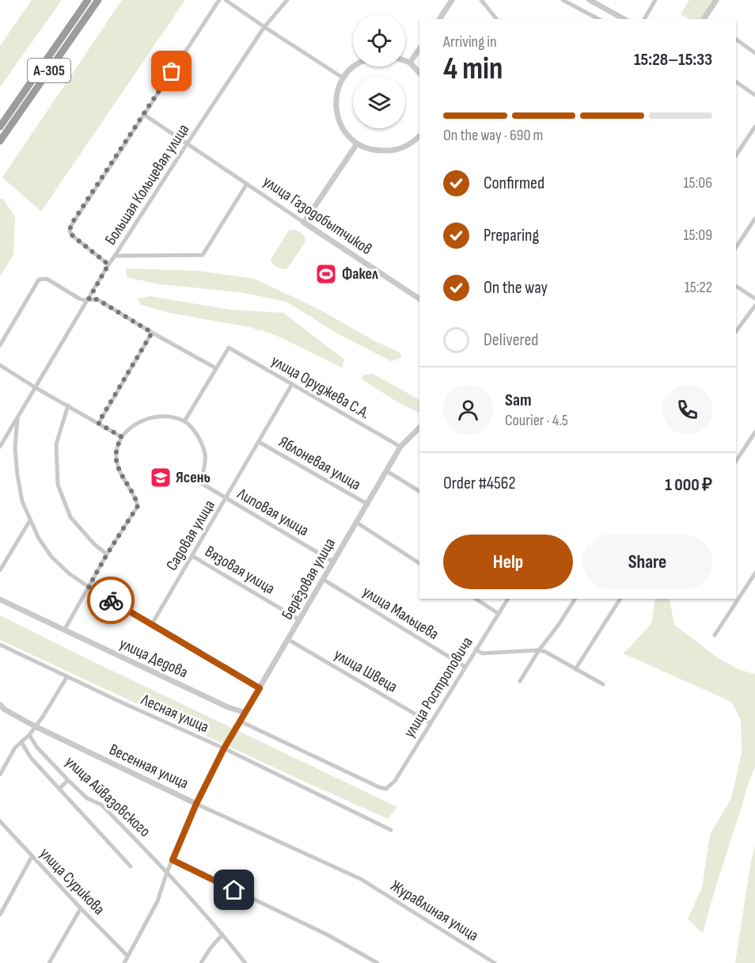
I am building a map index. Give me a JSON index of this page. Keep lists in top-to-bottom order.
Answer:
{
  "streets": {
    "highway": ["А-305"],
    "street": [
      "Большая Кольцевая улица",
      "улица Газодобытчиков",
      "улица Оруджева С.А.",
      "Яблоневая улица",
      "Липовая улица",
      "Садовая улица",
      "Вязовая улица",
      "Берёзовая улица",
      "улица Мальцева",
      "улица Дедова",
      "улица Швеца",
      "улица Ростроповича",
      "Лесная улица",
      "Весенная улица",
      "улица Айвазовского",
      "улица Сурикова",
      "Журавлиная улица"
    ]
  },
  "crossings": [
    ["Большая Кольцевая улица", "улица Газодобытчиков"],
    ["улица Оруджева С.А.", "Садовая улица"],
    ["улица Оруджева С.А.", "Берёзовая улица"],
    ["Яблоневая улица", "Садовая улица"],
    ["Яблоневая улица", "Берёзовая улица"],
    ["Липовая улица", "Садовая улица"],
    ["Липовая улица", "Берёзовая улица"],
    ["Садовая улица", "Вязовая улица"],
    ["Вязовая улица", "Берёзовая улица"],
    ["Берёзовая улица", "улица Мальцева"],
    ["Берёзовая улица", "улица Дедова"],
    ["Берёзовая улица", "улица Швеца"],
    ["Берёзовая улица", "улица Ростроповича"],
    ["Берёзовая улица", "Лесная улица"],
    ["Берёзовая улица", "Весенная улица"],
    ["улица Мальцева", "улица Ростроповича"],
    ["улица Швеца", "улица Ростроповича"],
    ["Весенная улица", "Журавлиная улица"]
  ],
  "places": {
    "sports": ["Факел"],
    "school or university": ["Ясень"]
  },
  "page": {
    "heading": ["4 min", "Arriving in", "15:28–15:33"],
    "panel": [
      "Sam",
      "Courier · 4.5",
      "Order #4562",
      "1 000 ₽"
    ],
    "bar": "On the way · 690 m",
    "list": [
      ["Confirmed", "15:06"],
      ["Preparing", "15:09"],
      ["On the way", "15:22"],
      "Delivered"
    ],
    "buttons": ["Help", "Share"]
  }
}
